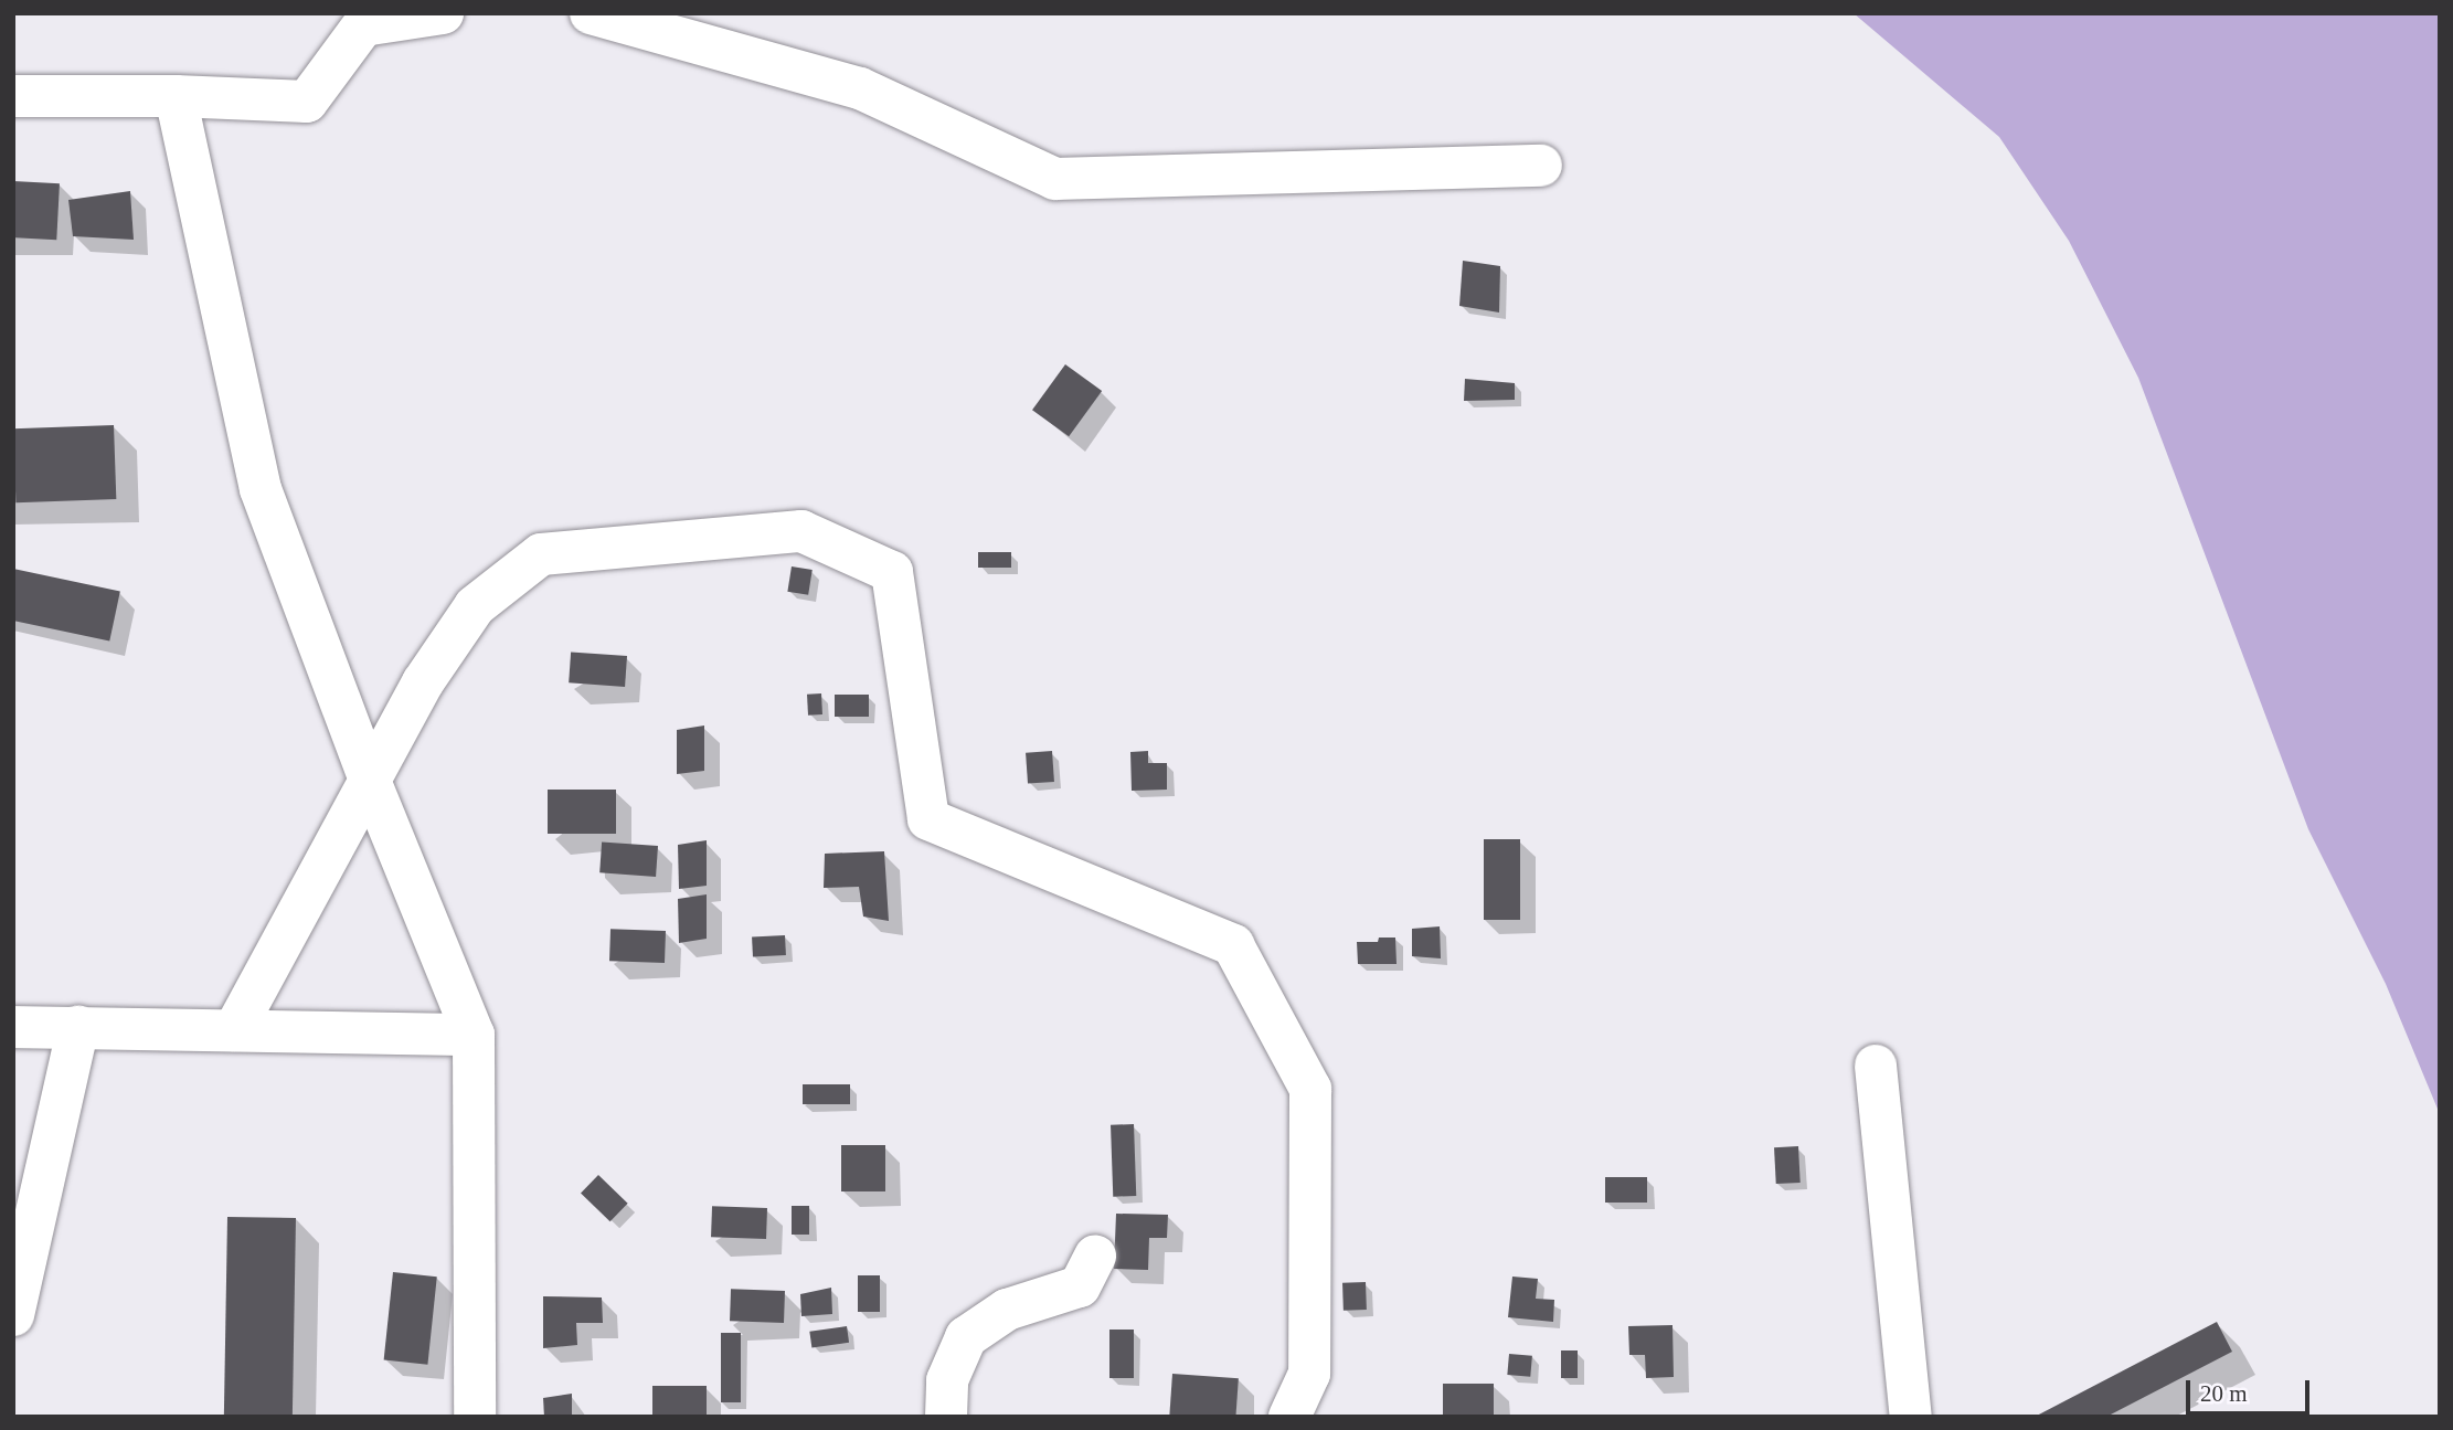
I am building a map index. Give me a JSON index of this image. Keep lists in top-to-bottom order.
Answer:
{
  "scale_bar": "20 m"
}
